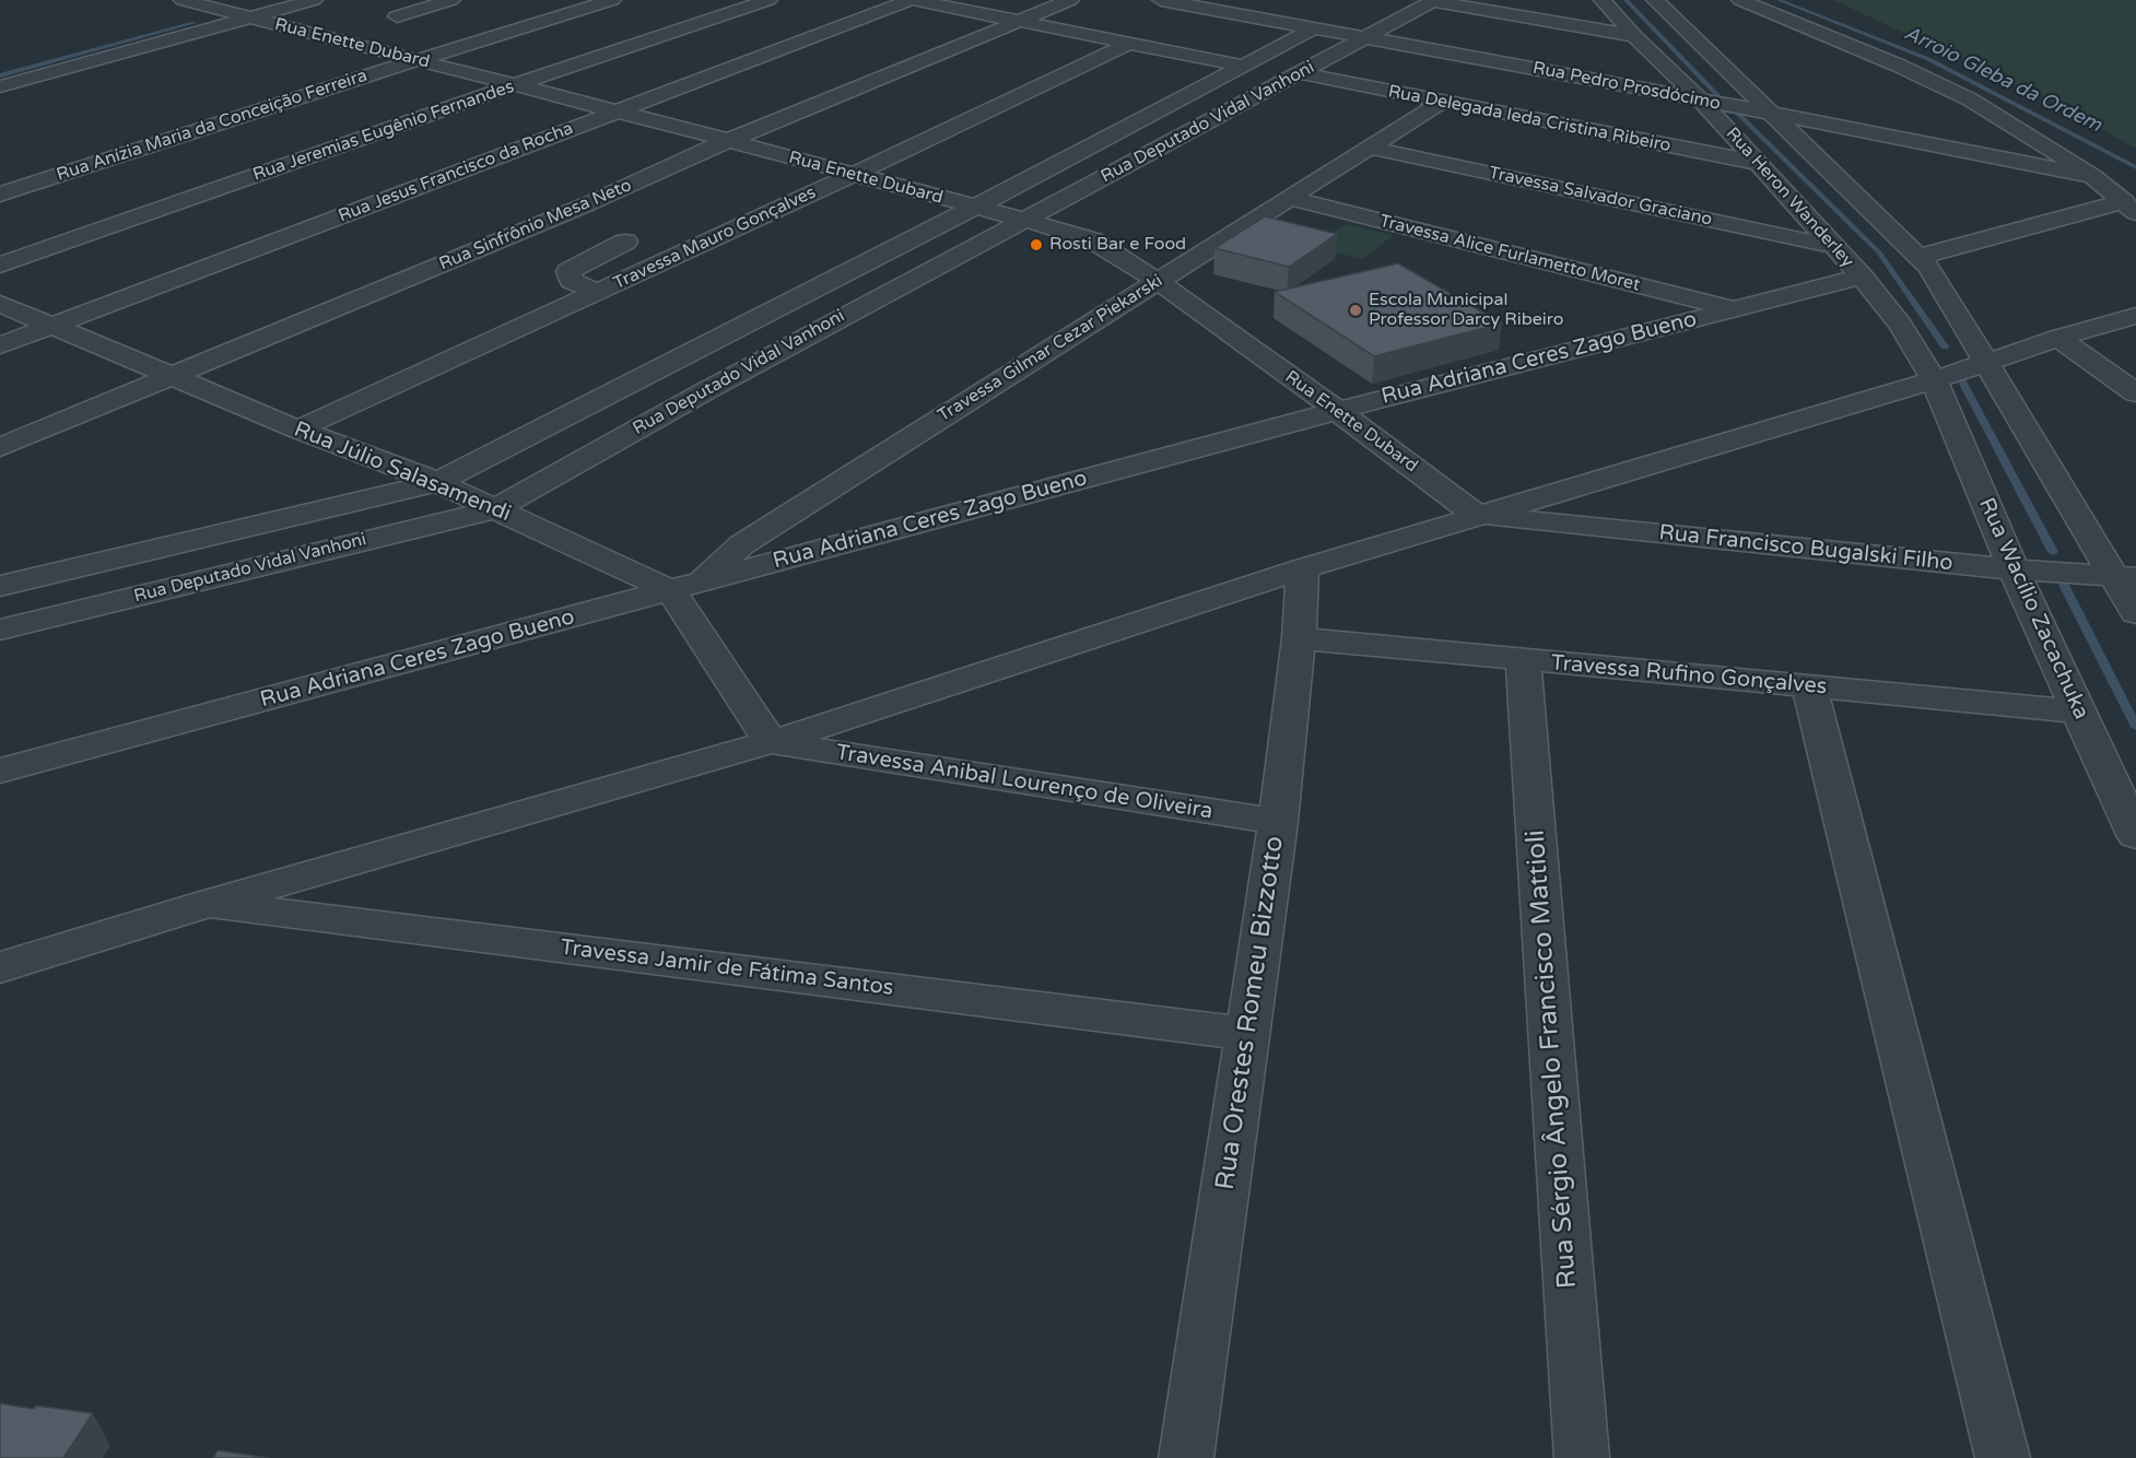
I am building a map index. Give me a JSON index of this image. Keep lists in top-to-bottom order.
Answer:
{
  "streets": {
    "street": [
      "Rua Enette Dubard",
      "Rua Pedro Prosdócimo",
      "Rua Delegada Ieda Cristina Ribeiro",
      "Rua Deputado Vidal Vanhoni",
      "Rua Anízia Maria da Conceição Ferreira",
      "Rua Jeremias Eugênio Fernandes",
      "Rua Jesus Francisco da Rocha",
      "Travessa Salvador Graciano",
      "Rua Heron Wanderley",
      "Rua Sinfrônio Mesa Neto",
      "Travessa Mauro Gonçalves",
      "Travessa Alice Furlametto Moret",
      "Travessa Gilmar Cezar Piekarski",
      "Rua Adriana Ceres Zago Bueno",
      "Rua Júlio Salasamendi",
      "Rua Francisco Bugalski Filho",
      "Rua Wacílio Zacachuka",
      "Travessa Rufino Gonçalves",
      "Travessa Anibal Lourenço de Oliveira",
      "Travessa Jamir de Fátima Santos",
      "Rua Orestes Romeu Bizzotto",
      "Rua Sérgio Ângelo Francisco Mattioli"
    ]
  },
  "crossings": [
    ["Rua Enette Dubard", "Rua Deputado Vidal Vanhoni"],
    ["Rua Enette Dubard", "Rua Anízia Maria da Conceição Ferreira"],
    ["Rua Enette Dubard", "Rua Jeremias Eugênio Fernandes"],
    ["Rua Enette Dubard", "Rua Jesus Francisco da Rocha"],
    ["Rua Enette Dubard", "Rua Sinfrônio Mesa Neto"],
    ["Rua Enette Dubard", "Travessa Mauro Gonçalves"],
    ["Rua Enette Dubard", "Travessa Gilmar Cezar Piekarski"],
    ["Rua Enette Dubard", "Rua Adriana Ceres Zago Bueno"],
    ["Rua Enette Dubard", "Rua Francisco Bugalski Filho"],
    ["Rua Pedro Prosdócimo", "Rua Deputado Vidal Vanhoni"],
    ["Rua Pedro Prosdócimo", "Rua Heron Wanderley"],
    ["Rua Delegada Ieda Cristina Ribeiro", "Rua Deputado Vidal Vanhoni"],
    ["Rua Delegada Ieda Cristina Ribeiro", "Rua Heron Wanderley"],
    ["Rua Delegada Ieda Cristina Ribeiro", "Travessa Gilmar Cezar Piekarski"],
    ["Rua Deputado Vidal Vanhoni", "Rua Júlio Salasamendi"],
    ["Rua Jesus Francisco da Rocha", "Rua Júlio Salasamendi"],
    ["Travessa Salvador Graciano", "Rua Heron Wanderley"],
    ["Travessa Salvador Graciano", "Travessa Gilmar Cezar Piekarski"],
    ["Rua Heron Wanderley", "Rua Adriana Ceres Zago Bueno"],
    ["Rua Heron Wanderley", "Rua Wacílio Zacachuka"],
    ["Rua Sinfrônio Mesa Neto", "Rua Júlio Salasamendi"],
    ["Travessa Mauro Gonçalves", "Rua Júlio Salasamendi"],
    ["Travessa Alice Furlametto Moret", "Travessa Gilmar Cezar Piekarski"],
    ["Travessa Alice Furlametto Moret", "Rua Adriana Ceres Zago Bueno"],
    ["Travessa Gilmar Cezar Piekarski", "Rua Adriana Ceres Zago Bueno"],
    ["Travessa Gilmar Cezar Piekarski", "Rua Júlio Salasamendi"],
    ["Rua Adriana Ceres Zago Bueno", "Rua Júlio Salasamendi"],
    ["Rua Francisco Bugalski Filho", "Rua Wacílio Zacachuka"],
    ["Rua Wacílio Zacachuka", "Travessa Rufino Gonçalves"],
    ["Travessa Rufino Gonçalves", "Rua Orestes Romeu Bizzotto"],
    ["Travessa Rufino Gonçalves", "Rua Sérgio Ângelo Francisco Mattioli"],
    ["Travessa Anibal Lourenço de Oliveira", "Rua Orestes Romeu Bizzotto"],
    ["Travessa Jamir de Fátima Santos", "Rua Orestes Romeu Bizzotto"]
  ],
  "water": ["Arroio Gleba da Ordem"],
  "places": ["Rosti Bar e Food", "Escola Municipal Professor Darcy Ribeiro"]
}
